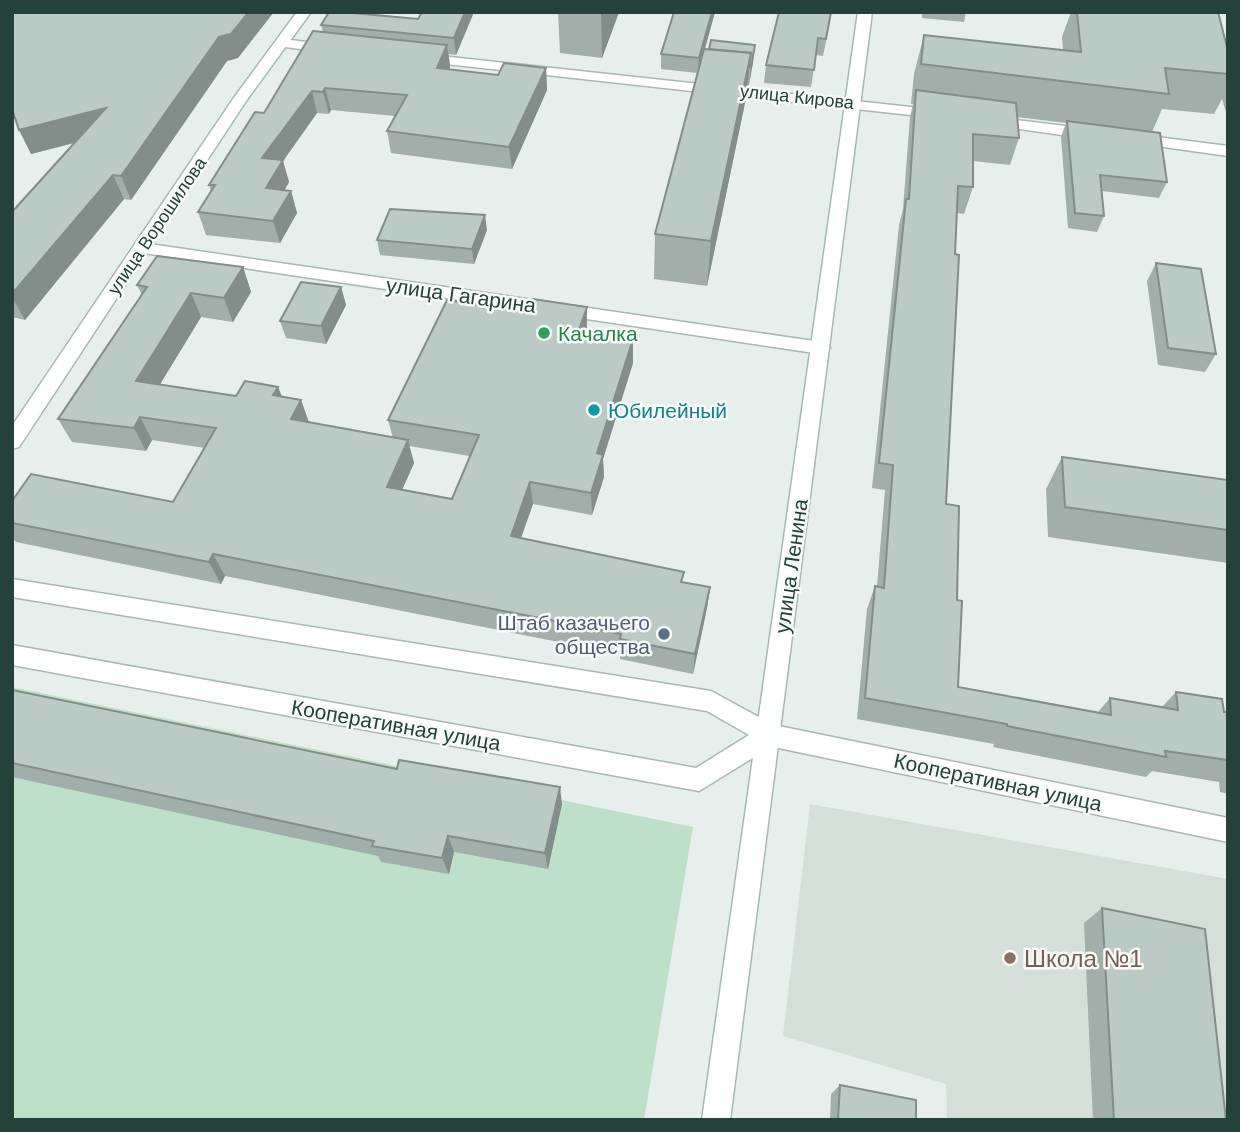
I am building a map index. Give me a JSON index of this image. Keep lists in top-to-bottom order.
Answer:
{
  "streets": {
    "main road": [
      "улица Кирова",
      "улица Ворошилова",
      "улица Гагарина",
      "улица Ленина",
      "Кооперативная улица"
    ]
  },
  "crossings": [
    ["улица Кирова", "улица Ленина"],
    ["улица Ворошилова", "улица Гагарина"],
    ["улица Гагарина", "улица Ленина"],
    ["улица Ленина", "Кооперативная улица"]
  ],
  "places": [
    "Качалка",
    "Юбилейный",
    "Штаб казачьего общества",
    "Школа №1"
  ]
}
